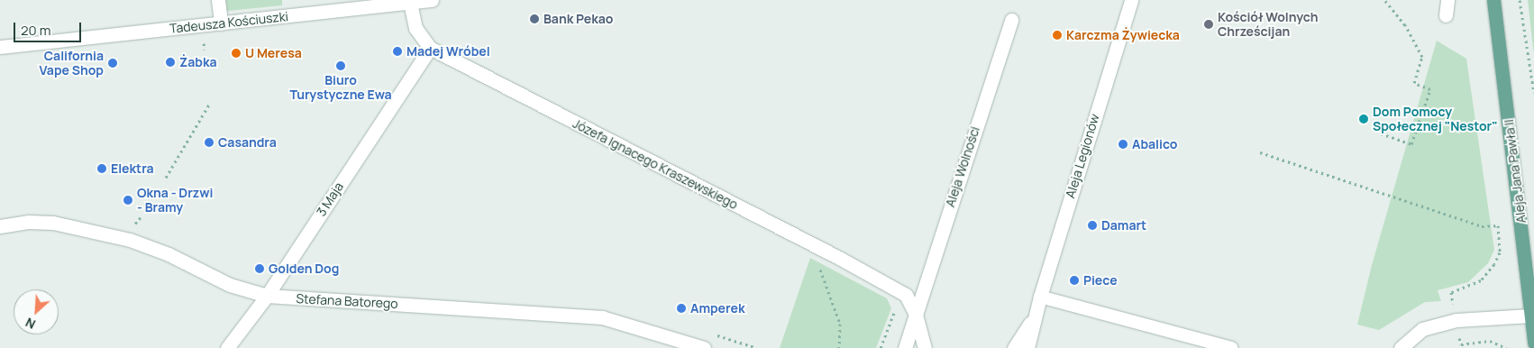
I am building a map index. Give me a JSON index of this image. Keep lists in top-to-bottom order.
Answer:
{
  "streets": {
    "main road": ["Aleja Jana Pawła II"],
    "street": [
      "Tadeusza Kościuszki",
      "Aleja Legionów",
      "Józefa Ignacego Kraszewskiego",
      "Aleja Wolności",
      "3 Maja",
      "Stefana Batorego"
    ]
  },
  "crossings": [
    ["Tadeusza Kościuszki", "Józefa Ignacego Kraszewskiego"],
    ["Józefa Ignacego Kraszewskiego", "Aleja Wolności"],
    ["Józefa Ignacego Kraszewskiego", "3 Maja"],
    ["3 Maja", "Stefana Batorego"]
  ],
  "places": [
    "Bank Pekao",
    "Kościół Wolnych Chrześcijan",
    "Karczma Żywiecka",
    "Madej Wróbel",
    "U Meresa",
    "Żabka",
    "California Vape Shop",
    "Biuro Turystyczne Ewa",
    "Dom Pomocy Społecznej \"Nestor\"",
    "Casandra",
    "Abalico",
    "Elektra",
    "Okna - Drzwi - Bramy",
    "Damart",
    "Golden Dog",
    "Piece",
    "Amperek"
  ],
  "scale_bar": "20 m",
  "north": "bottom left"
}
